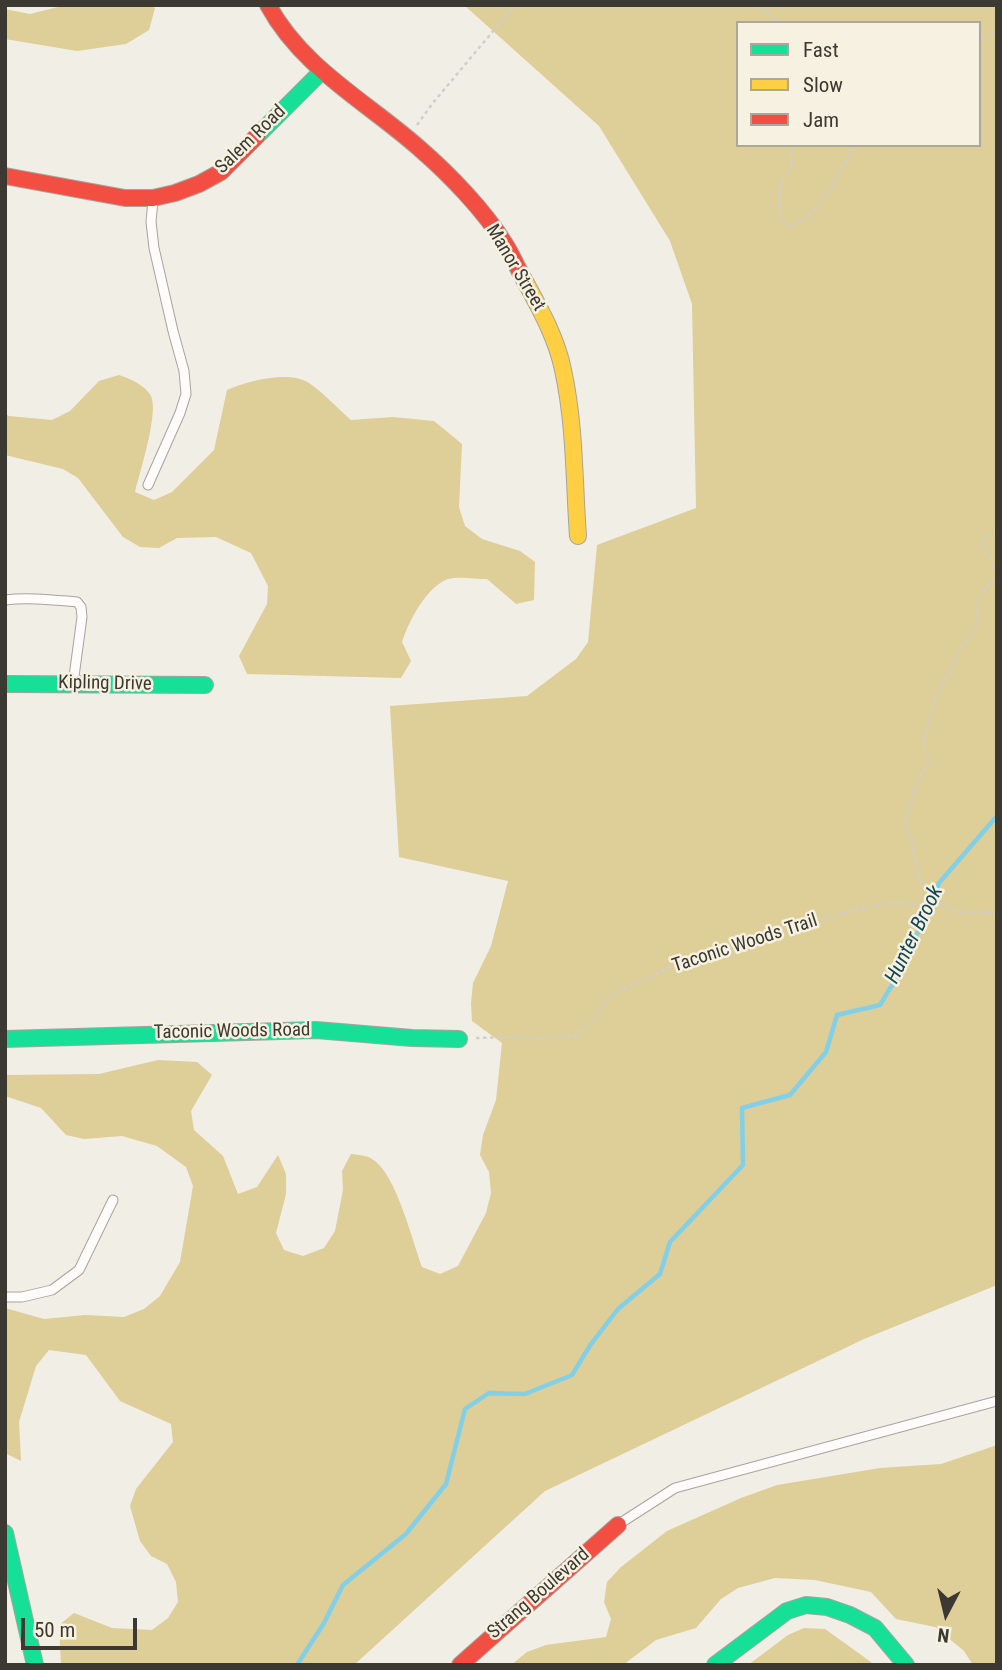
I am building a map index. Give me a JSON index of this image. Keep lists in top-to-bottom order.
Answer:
{
  "streets": {
    "street": [
      "Salem Road",
      "Manor Street",
      "Kipling Drive",
      "Taconic Woods Road",
      "Strang Boulevard"
    ],
    "path": ["Taconic Woods Trail"]
  },
  "crossings": [
    ["Salem Road", "Manor Street"],
    ["Taconic Woods Trail", "Taconic Woods Road"]
  ],
  "water": ["Hunter Brook"],
  "legend": ["Fast", "Slow", "Jam"],
  "scale_bar": "50 m",
  "north": "bottom"
}
